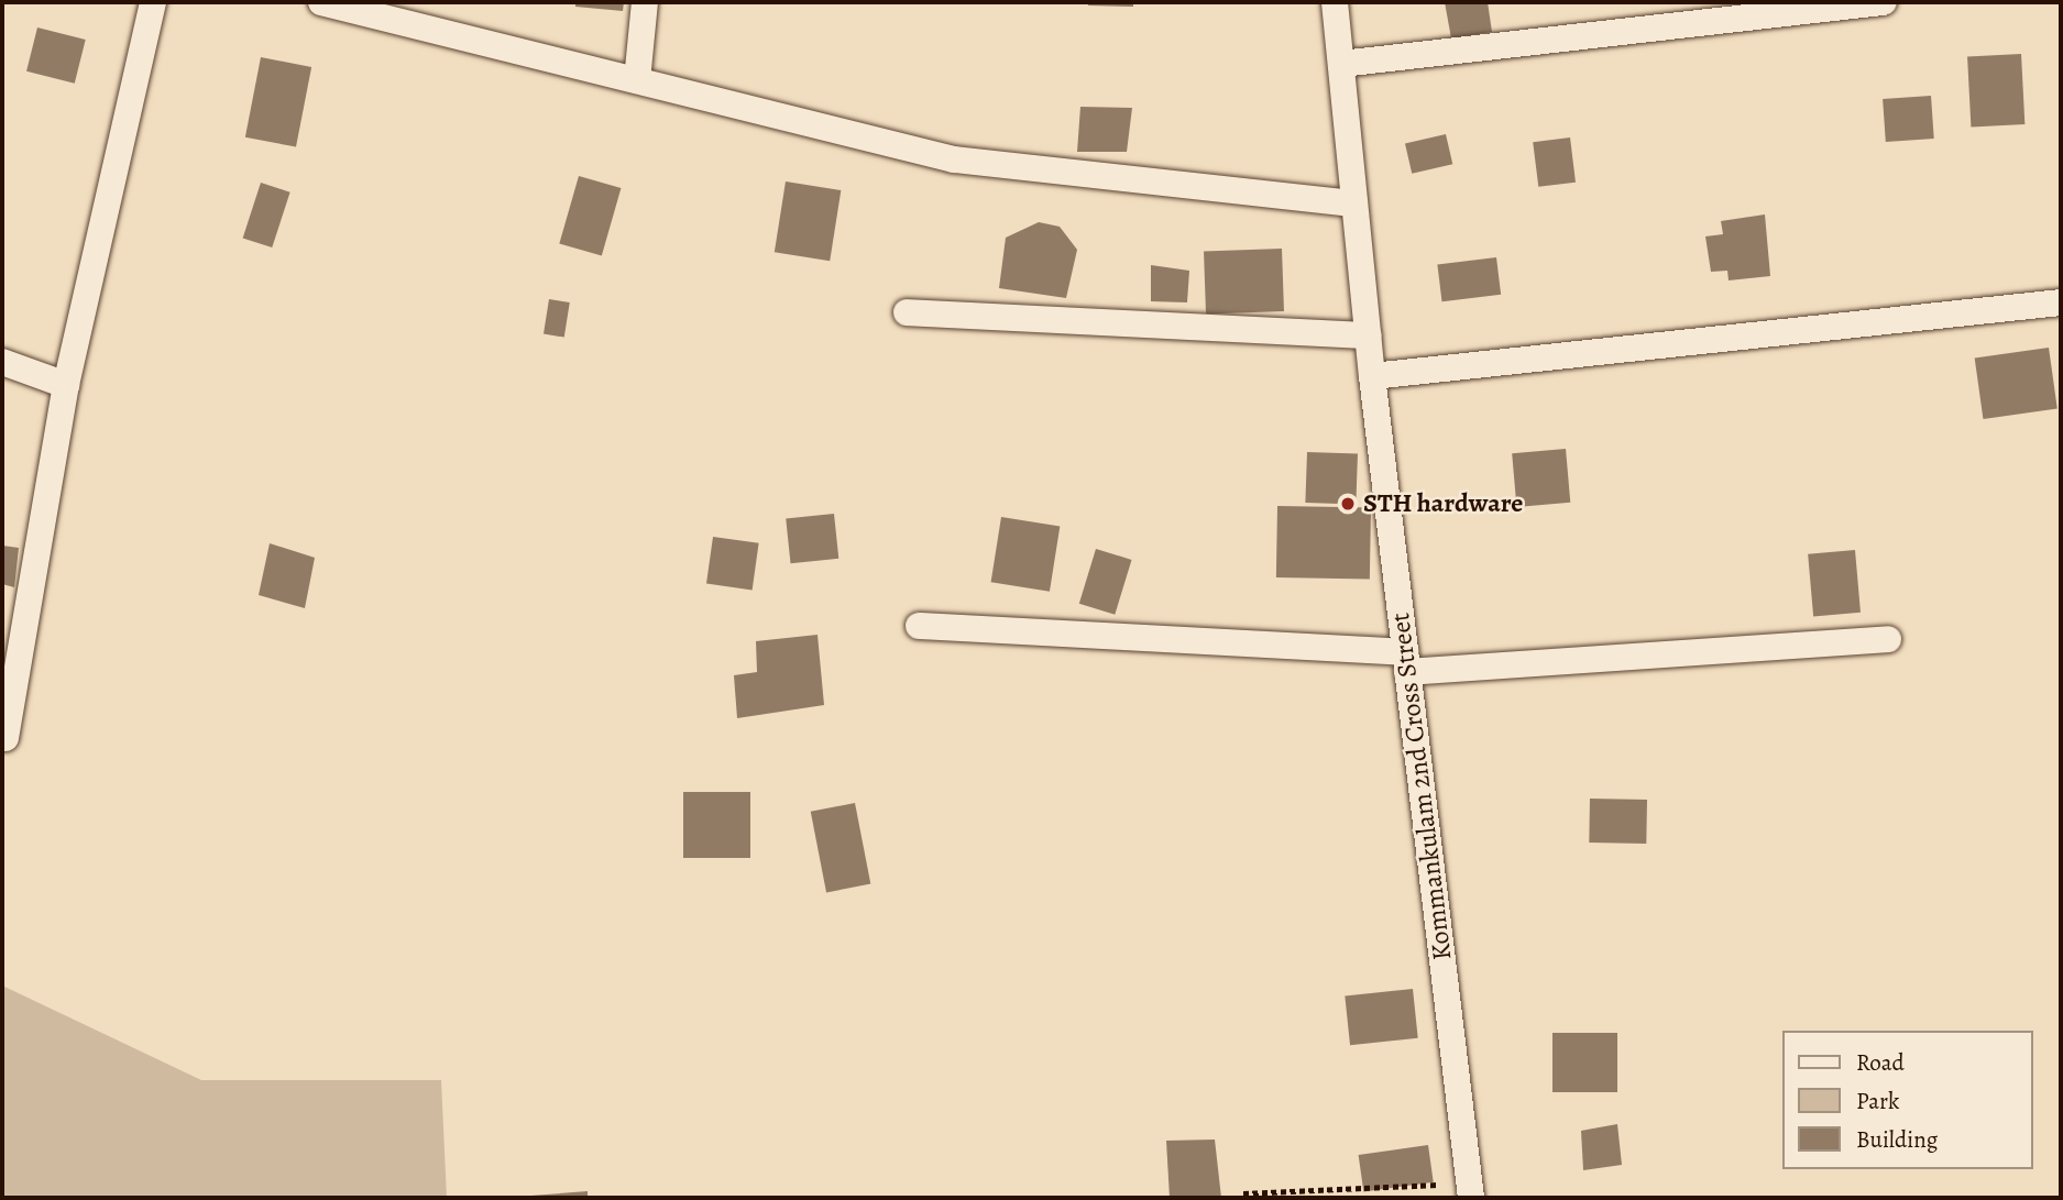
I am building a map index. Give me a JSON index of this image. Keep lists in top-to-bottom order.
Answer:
{
  "streets": {
    "street": ["Kommankulam 2nd Cross Street"]
  },
  "places": ["STH hardware"],
  "legend": ["Road", "Park", "Building"]
}
